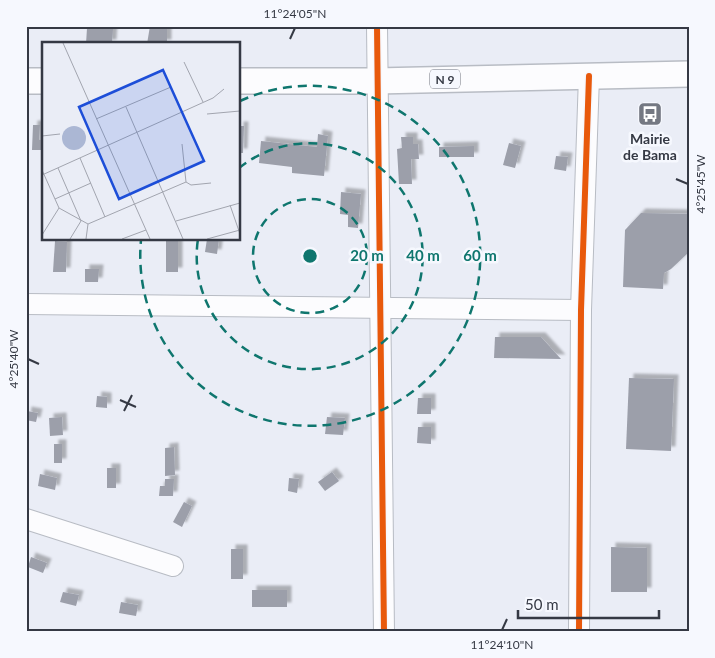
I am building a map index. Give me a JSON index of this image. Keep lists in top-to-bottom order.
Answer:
{
  "streets": {
    "main road": ["N 9"]
  },
  "places": {
    "bus stop": ["Mairie de Bama"]
  },
  "scale_bar": "50 m",
  "coordinates": [
    "11°24'05\"N",
    "4°25'45\"W",
    "4°25'40\"W",
    "11°24'10\"N"
  ],
  "rings": ["20 m", "40 m", "60 m"]
}
